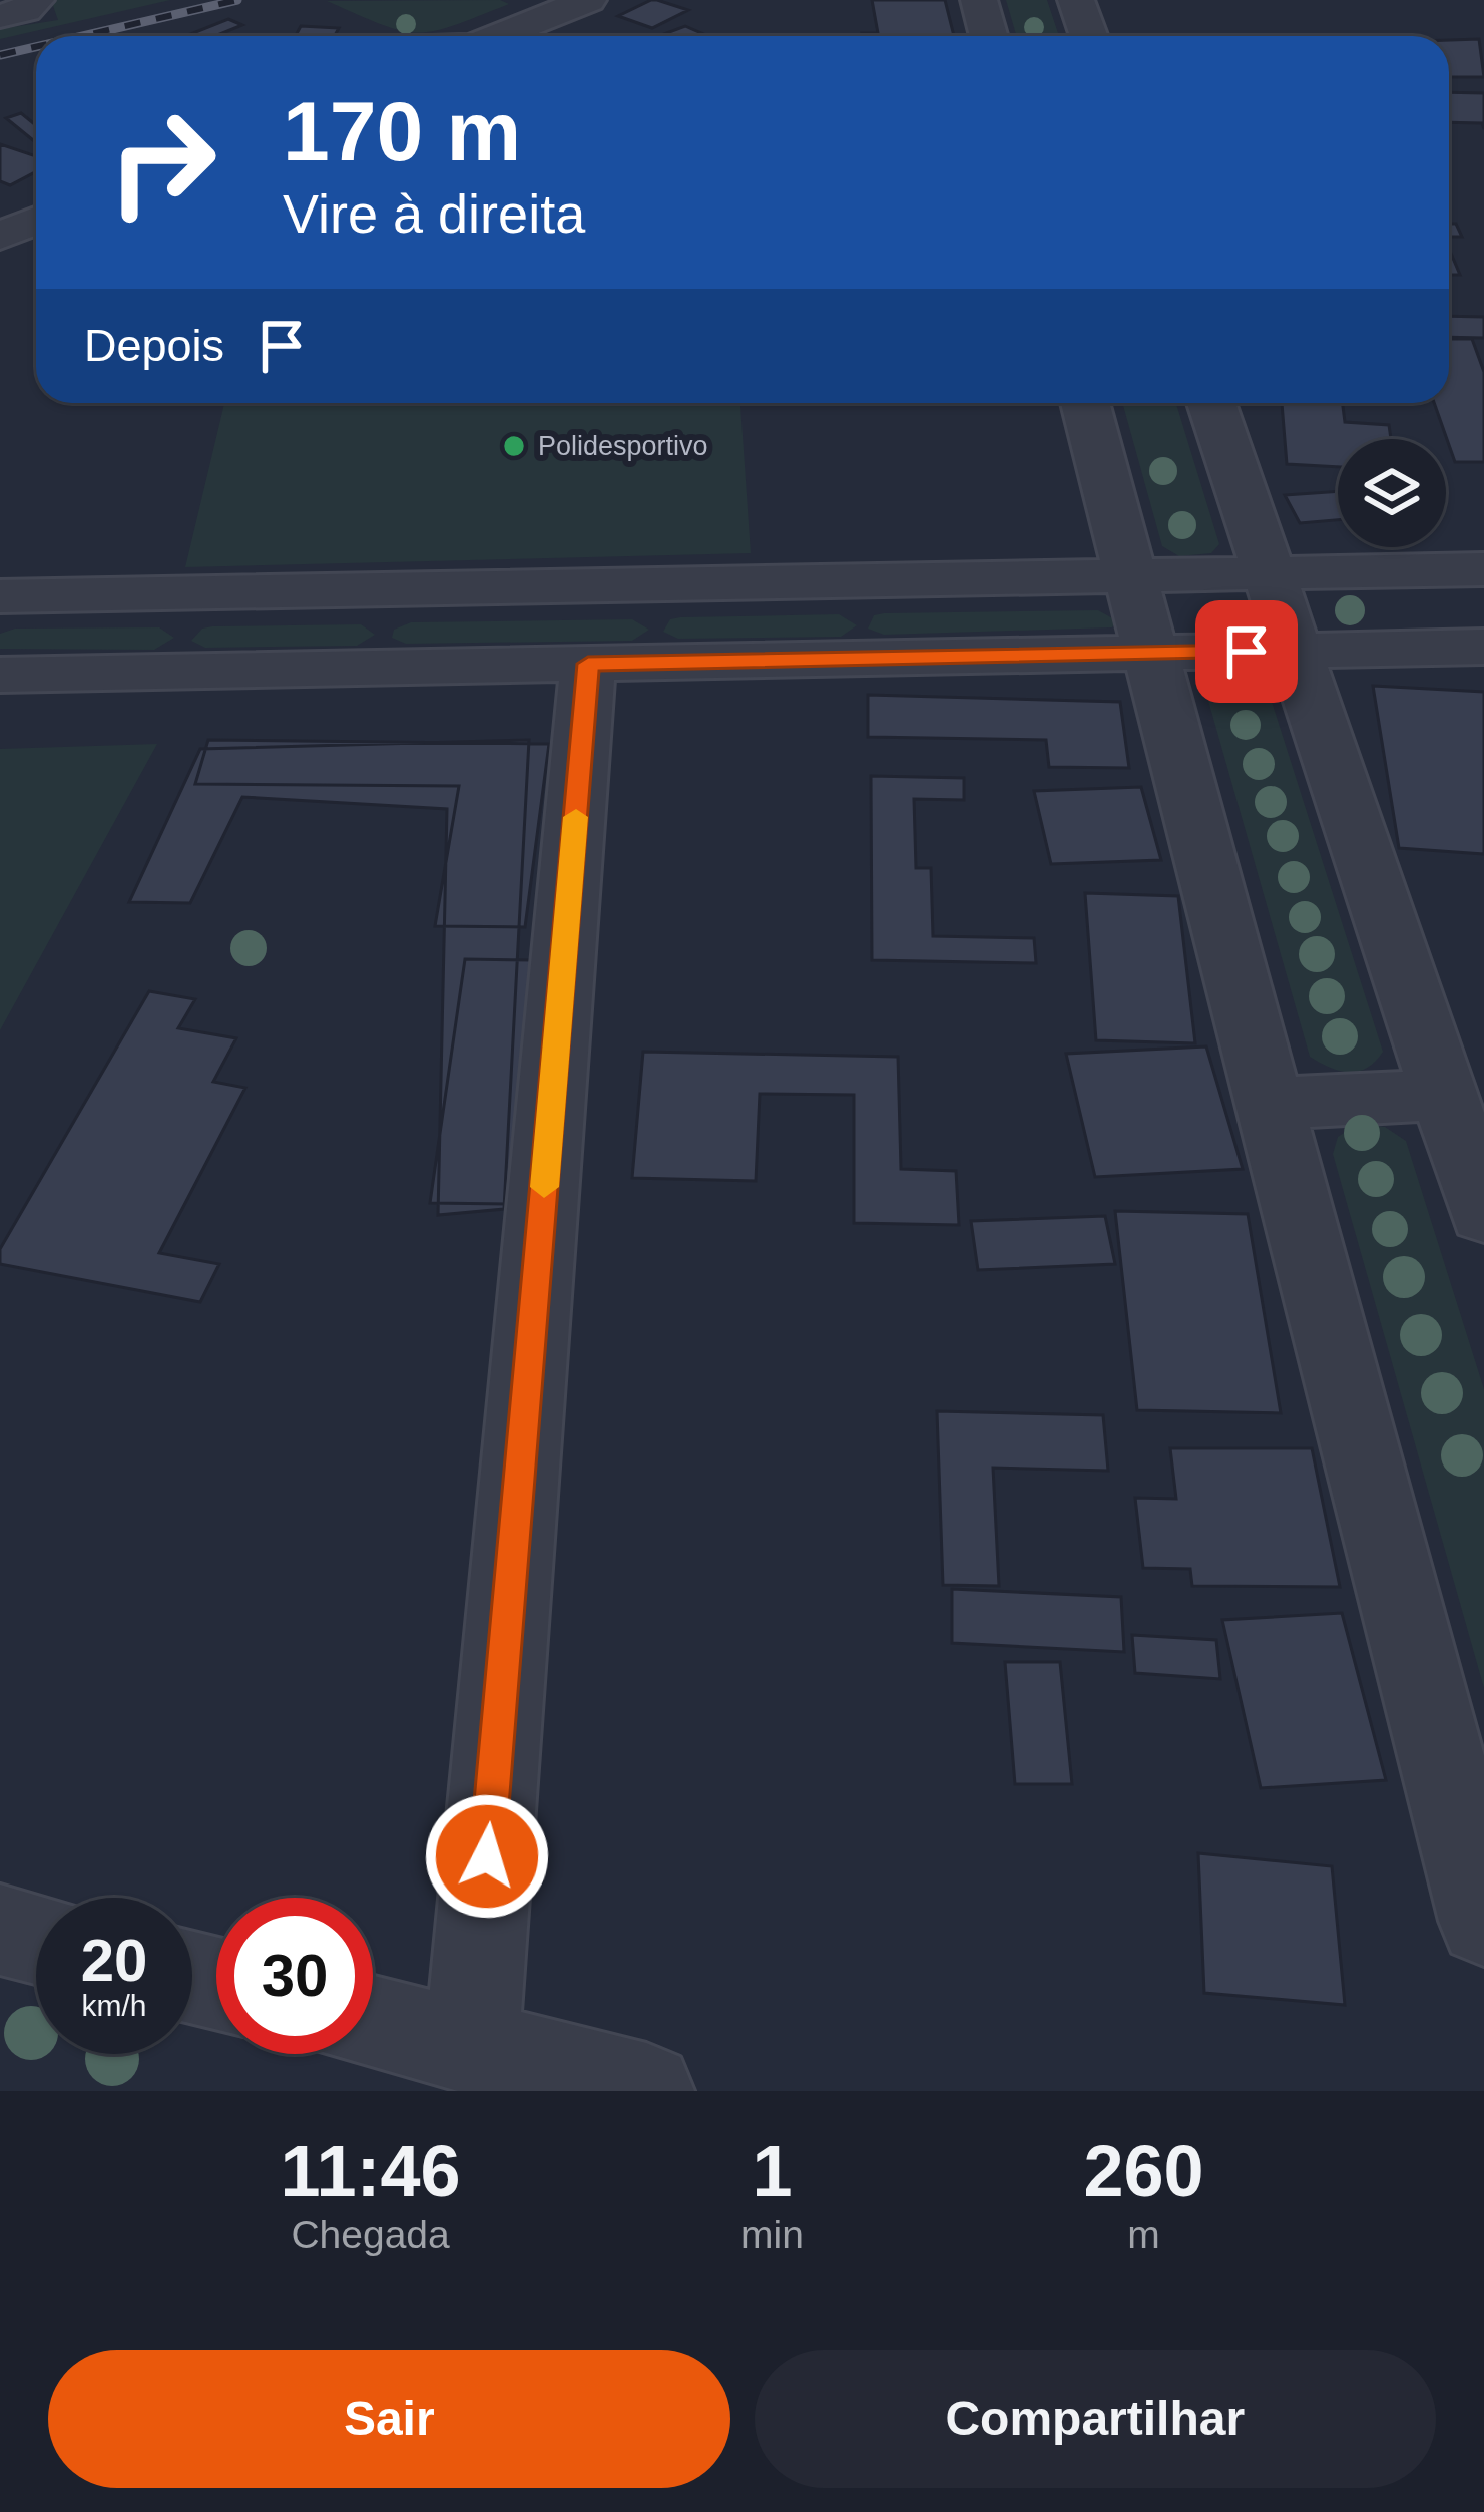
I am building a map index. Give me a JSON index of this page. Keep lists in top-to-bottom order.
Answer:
{
  "places": ["Polidesportivo"],
  "page": {
    "turn": ["170 m", "Vire à direita"],
    "then": "Depois",
    "speed": "20 km/h",
    "limit": "30",
    "eta": [
      "11:46",
      "Chegada",
      "1",
      "min",
      "260",
      "m"
    ],
    "buttons": ["Sair", "Compartilhar"]
  }
}
